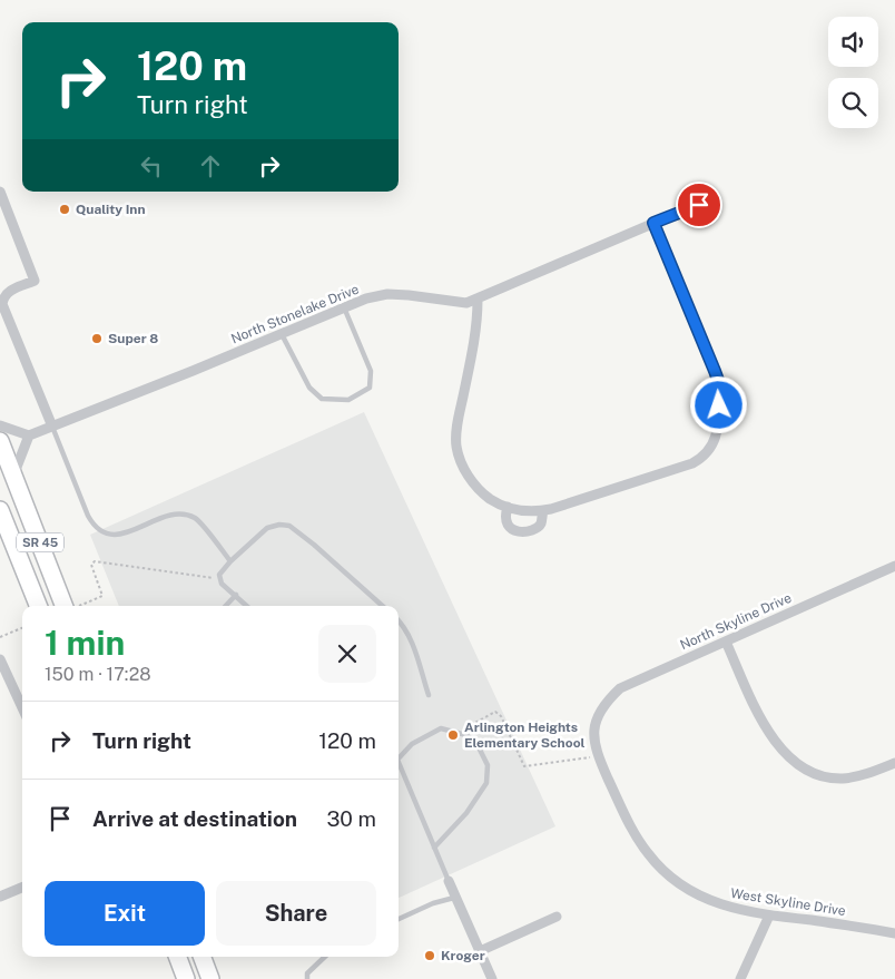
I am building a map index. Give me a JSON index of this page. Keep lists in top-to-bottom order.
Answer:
{
  "streets": {
    "highway": ["SR 45"],
    "street": ["North Stonelake Drive", "North Skyline Drive", "West Skyline Drive"]
  },
  "crossings": [
    ["North Skyline Drive", "West Skyline Drive"]
  ],
  "places": [
    "Quality Inn",
    "Super 8",
    "Arlington Heights Elementary School",
    "Kroger"
  ],
  "page": {
    "turn": ["120 m", "Turn right"],
    "heading": ["1 min", "150 m · 17:28"],
    "list": [
      {
        "name": "Turn right",
        "value": "120 m"
      },
      {
        "name": "Arrive at destination",
        "value": "30 m"
      }
    ],
    "buttons": ["Exit", "Share"]
  }
}
